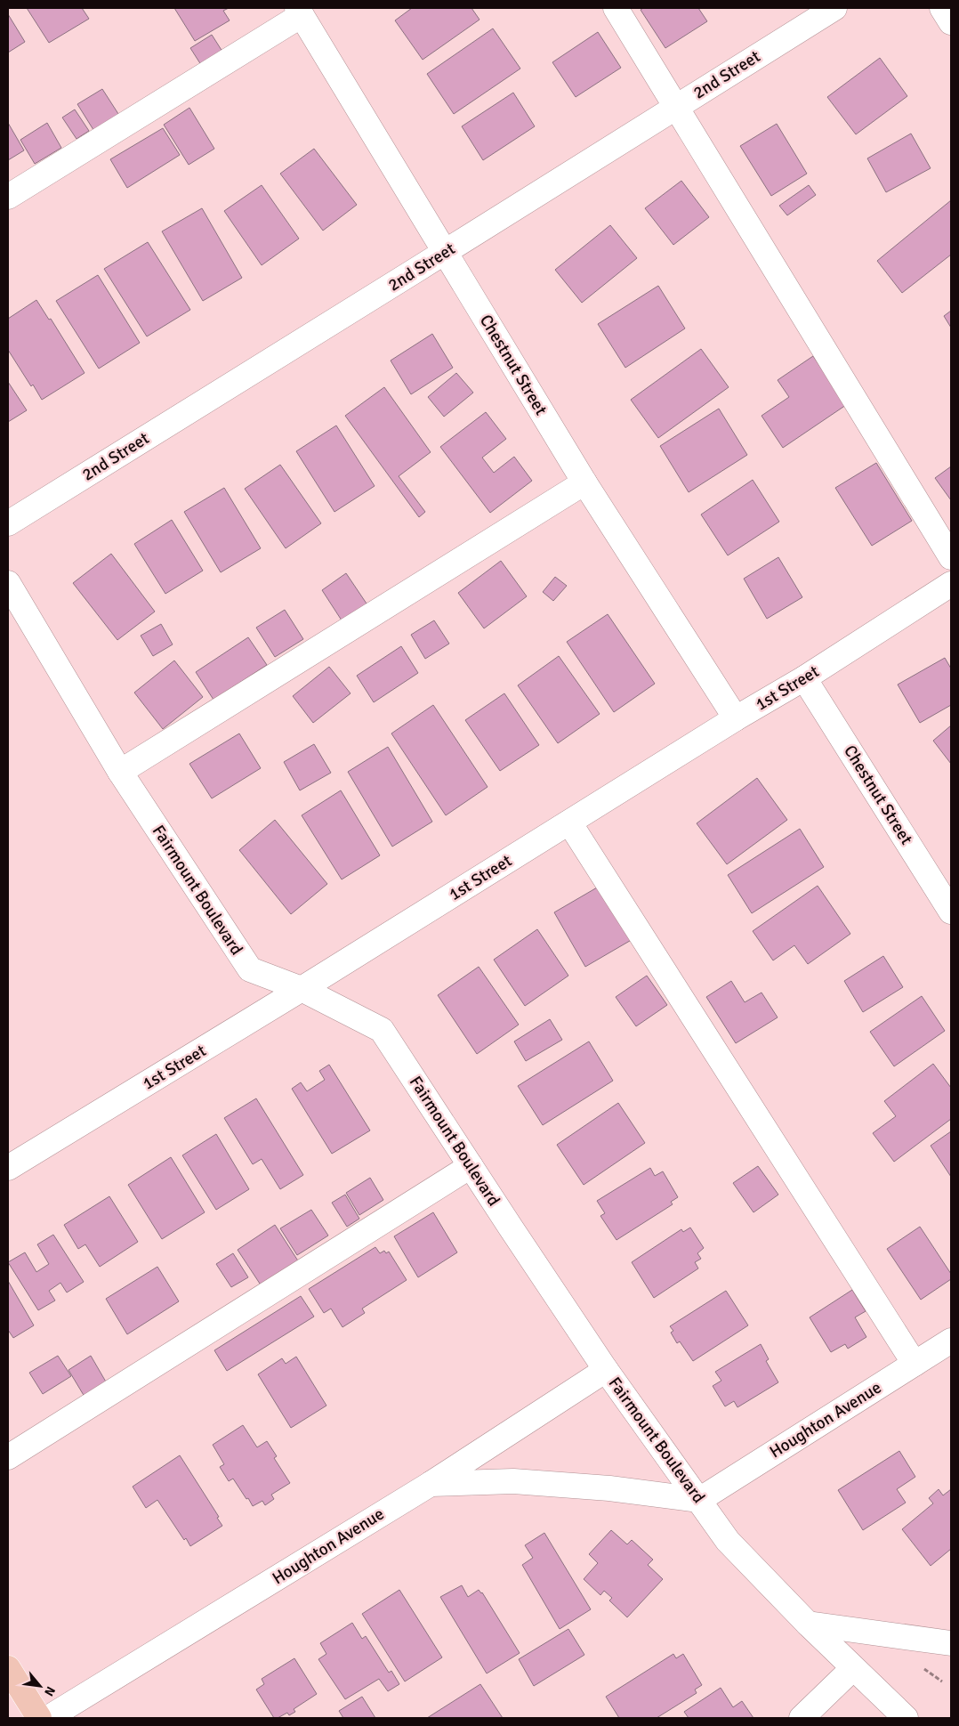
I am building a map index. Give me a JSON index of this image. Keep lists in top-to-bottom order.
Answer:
{
  "streets": {
    "street": [
      "2nd Street",
      "Chestnut Street",
      "1st Street",
      "Fairmount Boulevard",
      "Houghton Avenue"
    ]
  },
  "crossings": [
    ["2nd Street", "Chestnut Street"],
    ["Chestnut Street", "1st Street"],
    ["1st Street", "Fairmount Boulevard"],
    ["Fairmount Boulevard", "Houghton Avenue"]
  ],
  "north": "bottom right"
}
